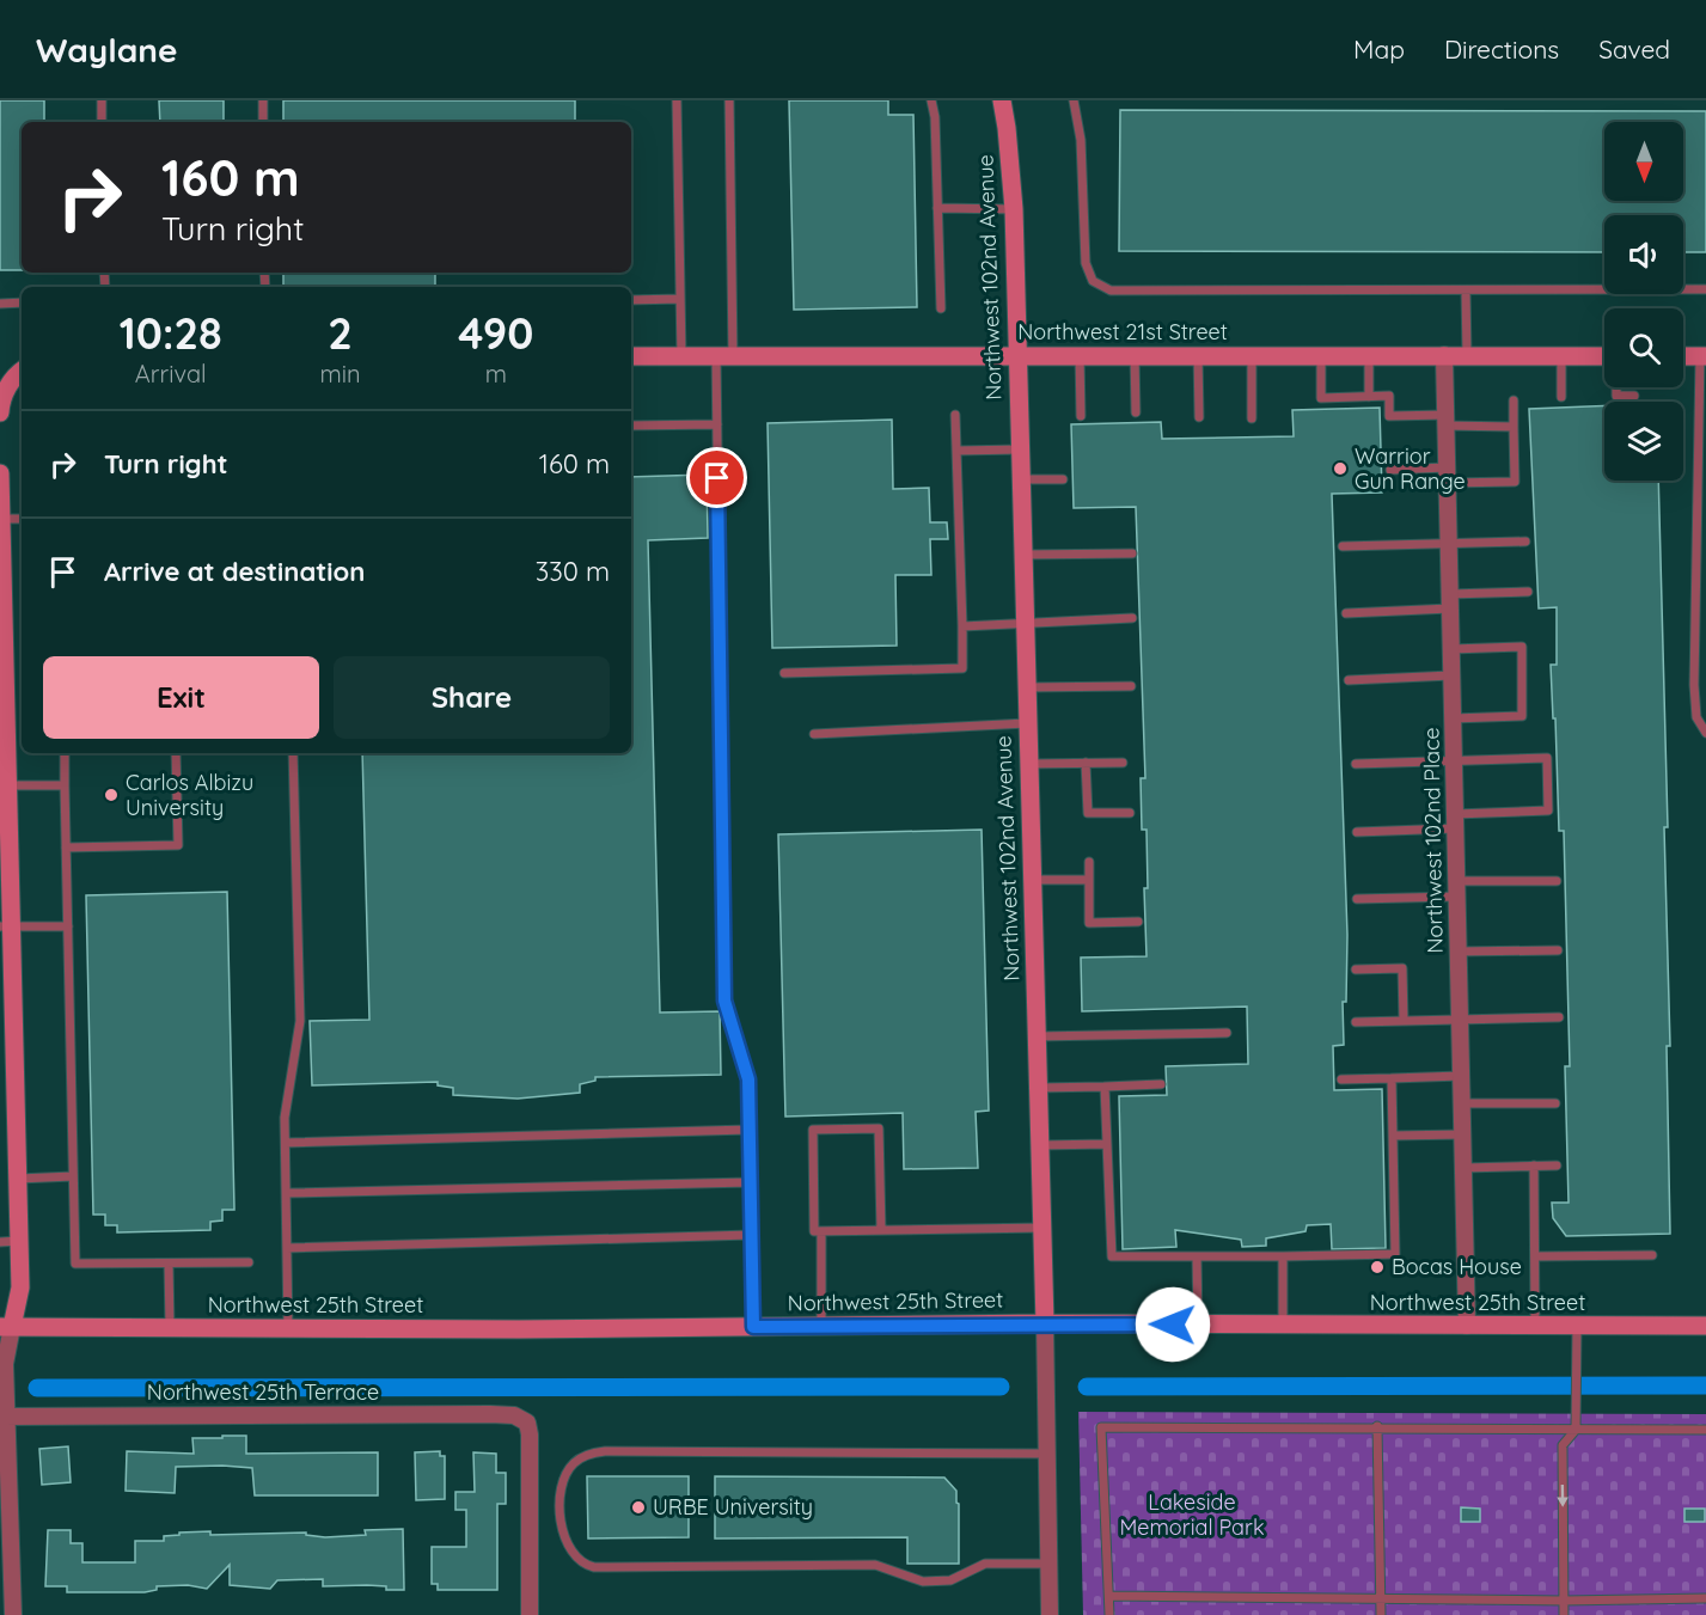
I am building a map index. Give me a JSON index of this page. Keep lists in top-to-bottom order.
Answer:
{
  "streets": {
    "street": [
      "Northwest 102nd Avenue",
      "Northwest 21st Street",
      "Northwest 102nd Place",
      "Northwest 25th Street",
      "Northwest 25th Terrace"
    ]
  },
  "crossings": [
    ["Northwest 102nd Avenue", "Northwest 21st Street"],
    ["Northwest 102nd Avenue", "Northwest 25th Street"],
    ["Northwest 21st Street", "Northwest 102nd Place"],
    ["Northwest 102nd Place", "Northwest 25th Street"]
  ],
  "parks": ["Lakeside Memorial Park"],
  "places": [
    "Warrior Gun Range",
    "Carlos Albizu University",
    "Bocas House",
    "URBE University"
  ],
  "north": "bottom",
  "page": {
    "header": "Waylane",
    "nav": ["Map", "Directions", "Saved"],
    "turn": ["160 m", "Turn right"],
    "eta": [
      "10:28",
      "Arrival",
      "2",
      "min",
      "490",
      "m"
    ],
    "list": [
      {
        "name": "Turn right",
        "value": "160 m"
      },
      {
        "name": "Arrive at destination",
        "value": "330 m"
      }
    ],
    "buttons": ["Exit", "Share"]
  }
}
